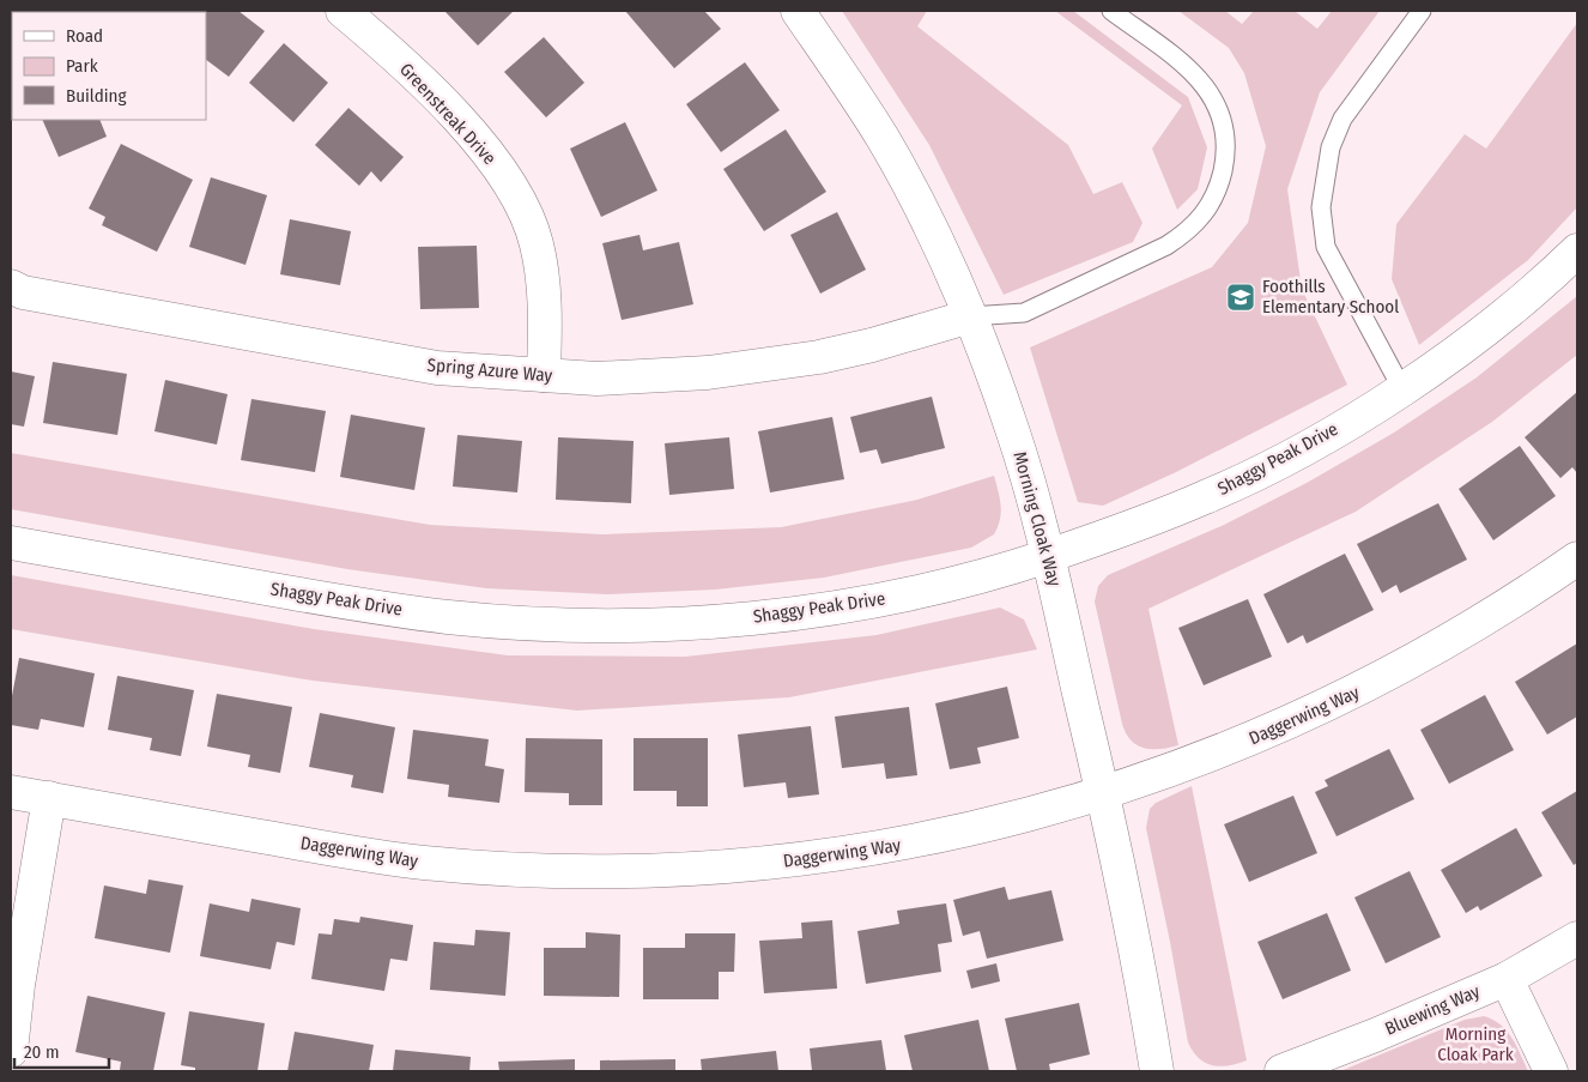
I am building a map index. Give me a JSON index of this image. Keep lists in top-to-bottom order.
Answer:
{
  "streets": {
    "street": [
      "Greenstreak Drive",
      "Spring Azure Way",
      "Shaggy Peak Drive",
      "Morning Cloak Way",
      "Daggerwing Way",
      "Bluewing Way"
    ]
  },
  "crossings": [
    ["Greenstreak Drive", "Spring Azure Way"],
    ["Spring Azure Way", "Morning Cloak Way"],
    ["Shaggy Peak Drive", "Morning Cloak Way"],
    ["Morning Cloak Way", "Daggerwing Way"]
  ],
  "parks": ["Morning Cloak Park"],
  "places": {
    "school or university": ["Foothills Elementary School"]
  },
  "legend": ["Road", "Park", "Building"],
  "scale_bar": "20 m"
}
